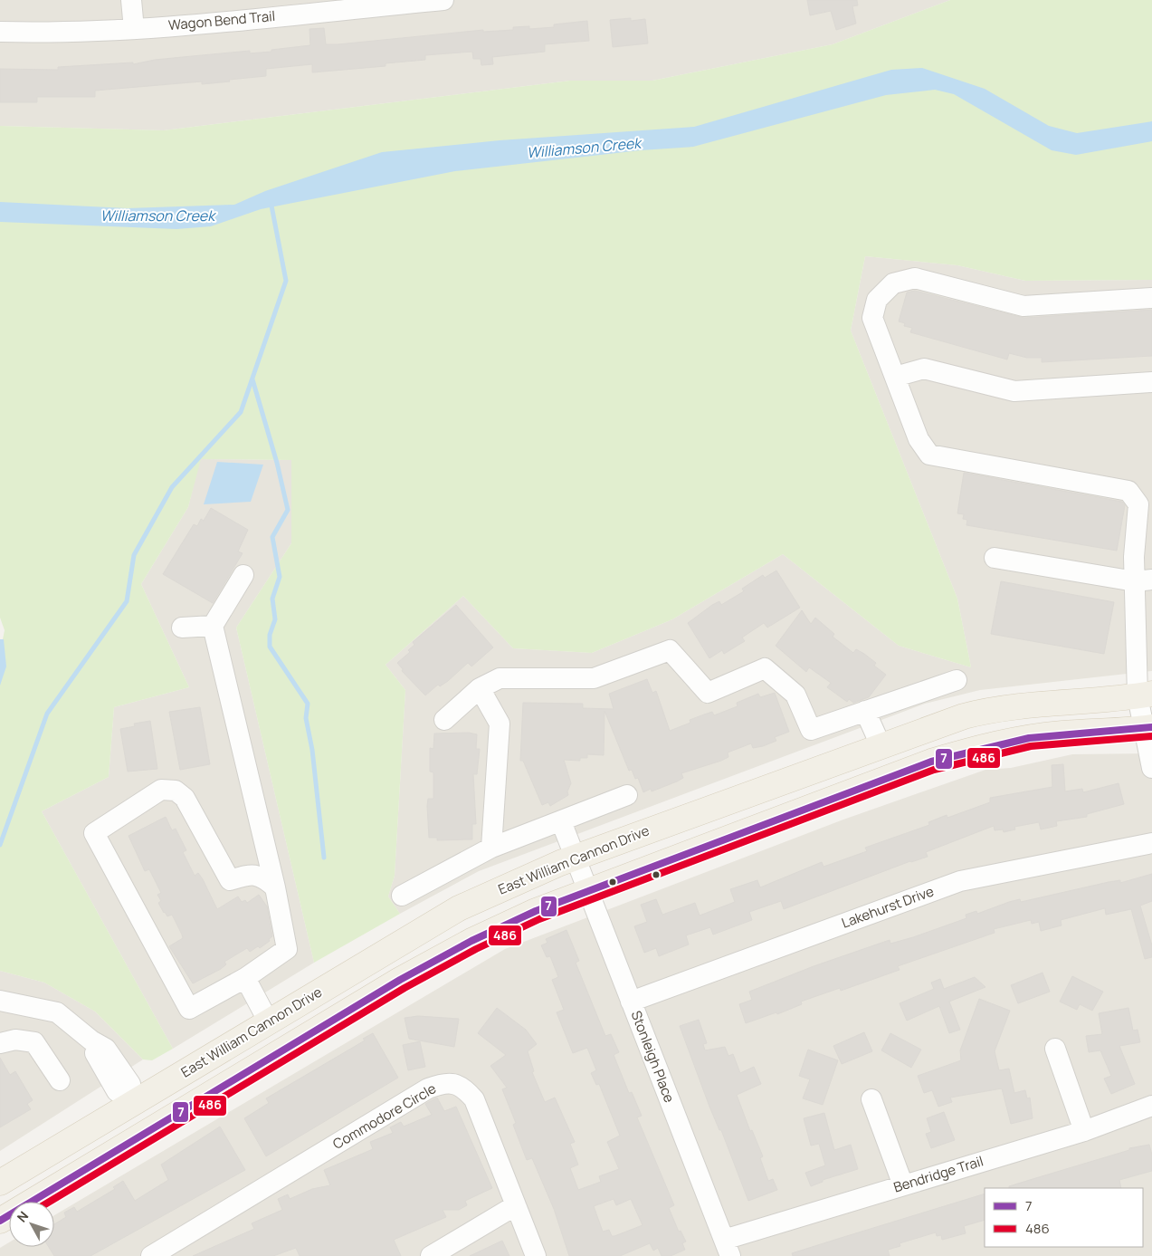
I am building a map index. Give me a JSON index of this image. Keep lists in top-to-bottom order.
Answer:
{
  "streets": {
    "main road": ["East William Cannon Drive"],
    "street": [
      "Wagon Bend Trail",
      "Lakehurst Drive",
      "Stonleigh Place",
      "Commodore Circle",
      "Bendridge Trail"
    ]
  },
  "crossings": [
    ["East William Cannon Drive", "Stonleigh Place"],
    ["Lakehurst Drive", "Stonleigh Place"],
    ["Stonleigh Place", "Bendridge Trail"]
  ],
  "water": ["Williamson Creek"],
  "lines": ["transit line 7", "transit line 486"],
  "legend": ["7", "486"],
  "north": "top left"
}
